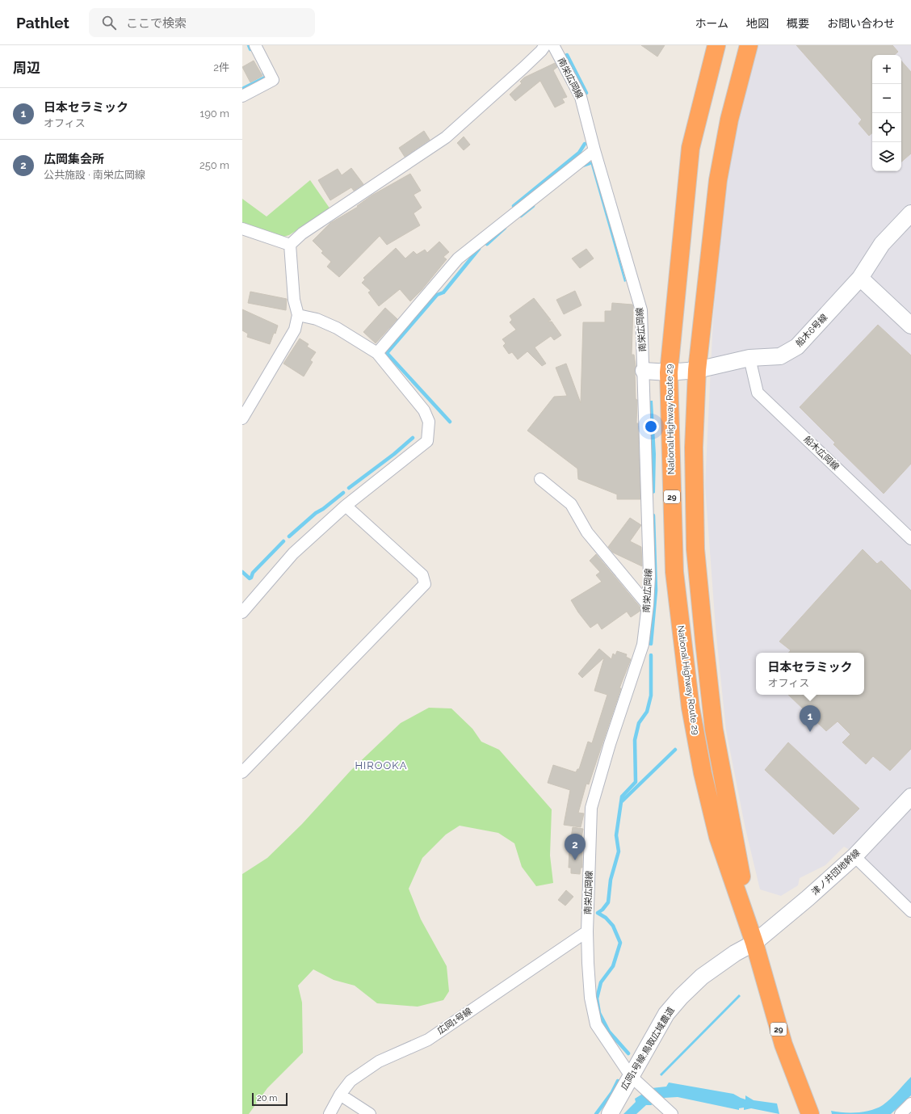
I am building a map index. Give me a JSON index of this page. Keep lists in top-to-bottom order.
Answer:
{
  "streets": {
    "highway": ["National Highway Route 29", "29"],
    "street": [
      "南栄広岡線",
      "船木6号線",
      "船木広岡線",
      "津ノ井団地幹線",
      "広岡1号線",
      "広岡1号線;鳥取広域農道"
    ]
  },
  "crossings": [
    ["南栄広岡線", "船木6号線"],
    ["南栄広岡線", "広岡1号線"],
    ["南栄広岡線", "広岡1号線;鳥取広域農道"],
    ["船木6号線", "National Highway Route 29"],
    ["船木6号線", "船木広岡線"],
    ["National Highway Route 29", "津ノ井団地幹線"],
    ["National Highway Route 29", "広岡1号線;鳥取広域農道"],
    ["津ノ井団地幹線", "広岡1号線;鳥取広域農道"]
  ],
  "districts": ["HIROOKA"],
  "scale_bar": "20 m",
  "page": {
    "header": "Pathlet",
    "search": "ここで検索",
    "nav": [
      "ホーム",
      "地図",
      "概要",
      "お問い合わせ"
    ],
    "heading": ["周辺", "2件"],
    "map_buttons": ["+", "−"],
    "list": [
      {
        "mark": "1",
        "name": "日本セラミック",
        "note": "オフィス",
        "value": "190 m"
      },
      {
        "mark": "2",
        "name": "広岡集会所",
        "note": "公共施設 · 南栄広岡線",
        "value": "250 m"
      }
    ],
    "popup": ["日本セラミック", "オフィス"],
    "pins": ["1", "2"],
    "scale": "20 m"
  }
}
